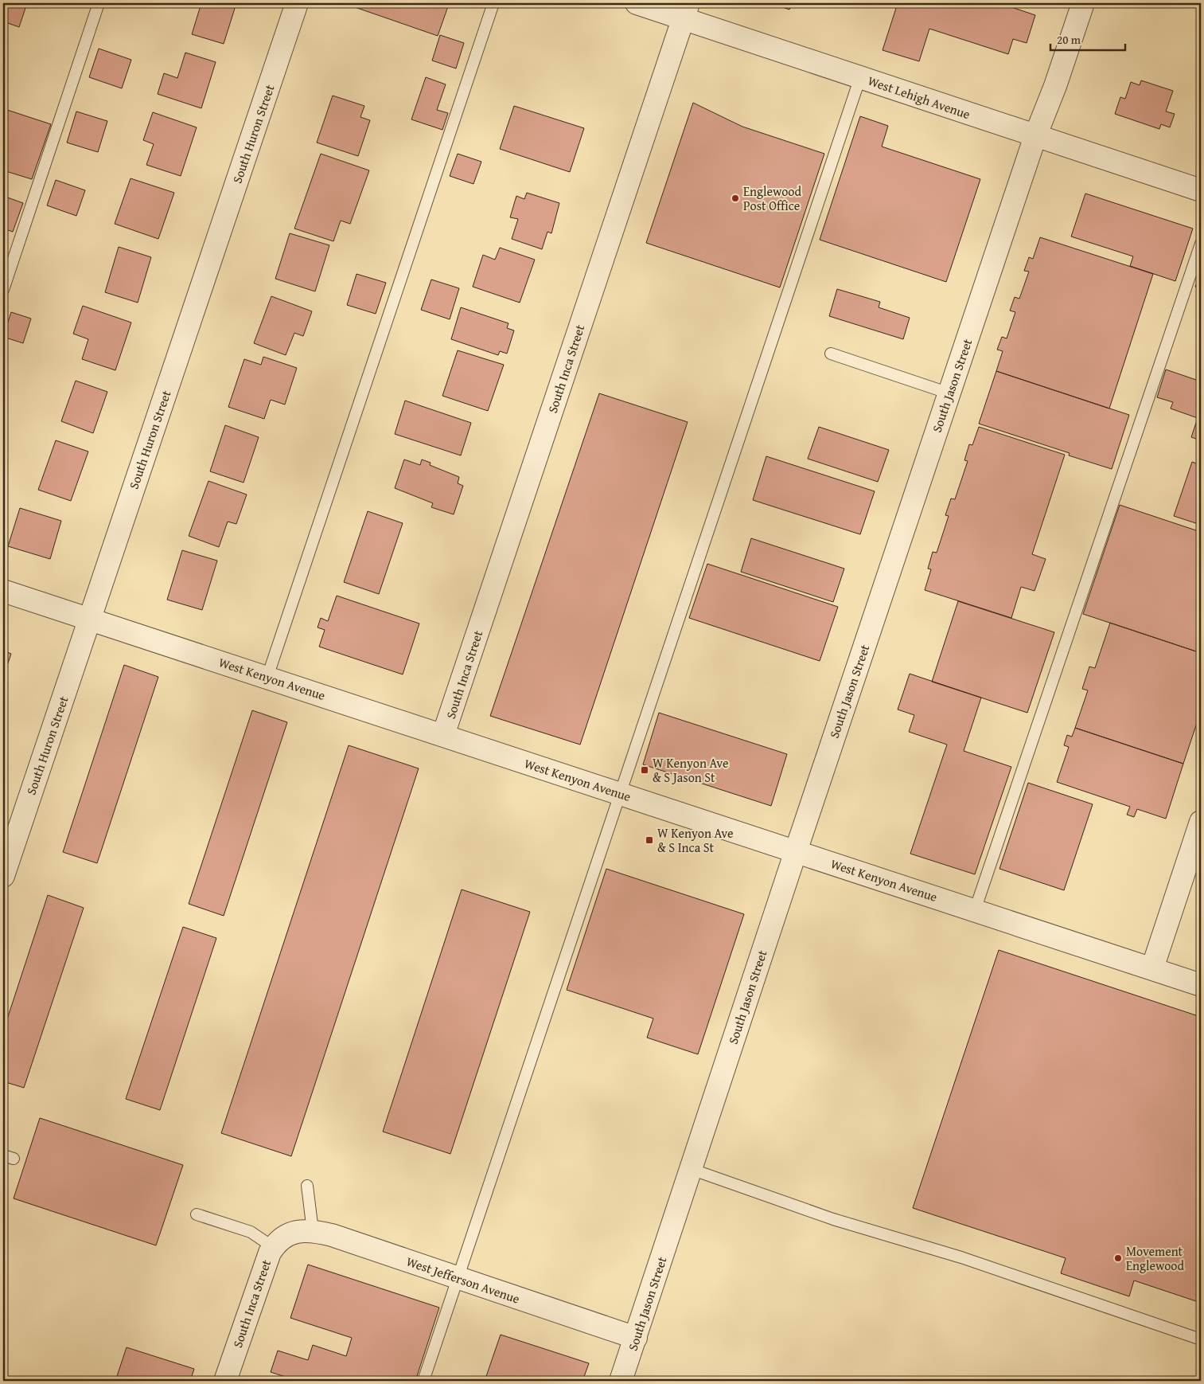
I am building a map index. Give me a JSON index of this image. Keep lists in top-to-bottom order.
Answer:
{
  "streets": {
    "street": [
      "West Lehigh Avenue",
      "South Huron Street",
      "South Inca Street",
      "South Jason Street",
      "West Kenyon Avenue",
      "West Jefferson Avenue"
    ]
  },
  "crossings": [
    ["West Lehigh Avenue", "South Inca Street"],
    ["West Lehigh Avenue", "South Jason Street"],
    ["South Huron Street", "West Kenyon Avenue"],
    ["South Inca Street", "West Kenyon Avenue"],
    ["South Inca Street", "West Jefferson Avenue"],
    ["South Jason Street", "West Kenyon Avenue"],
    ["South Jason Street", "West Jefferson Avenue"]
  ],
  "places": {
    "other": ["Englewood Post Office", "Movement Englewood"],
    "transit": ["W Kenyon Ave & S Jason St", "W Kenyon Ave & S Inca St"]
  },
  "scale_bar": "20 m"
}
